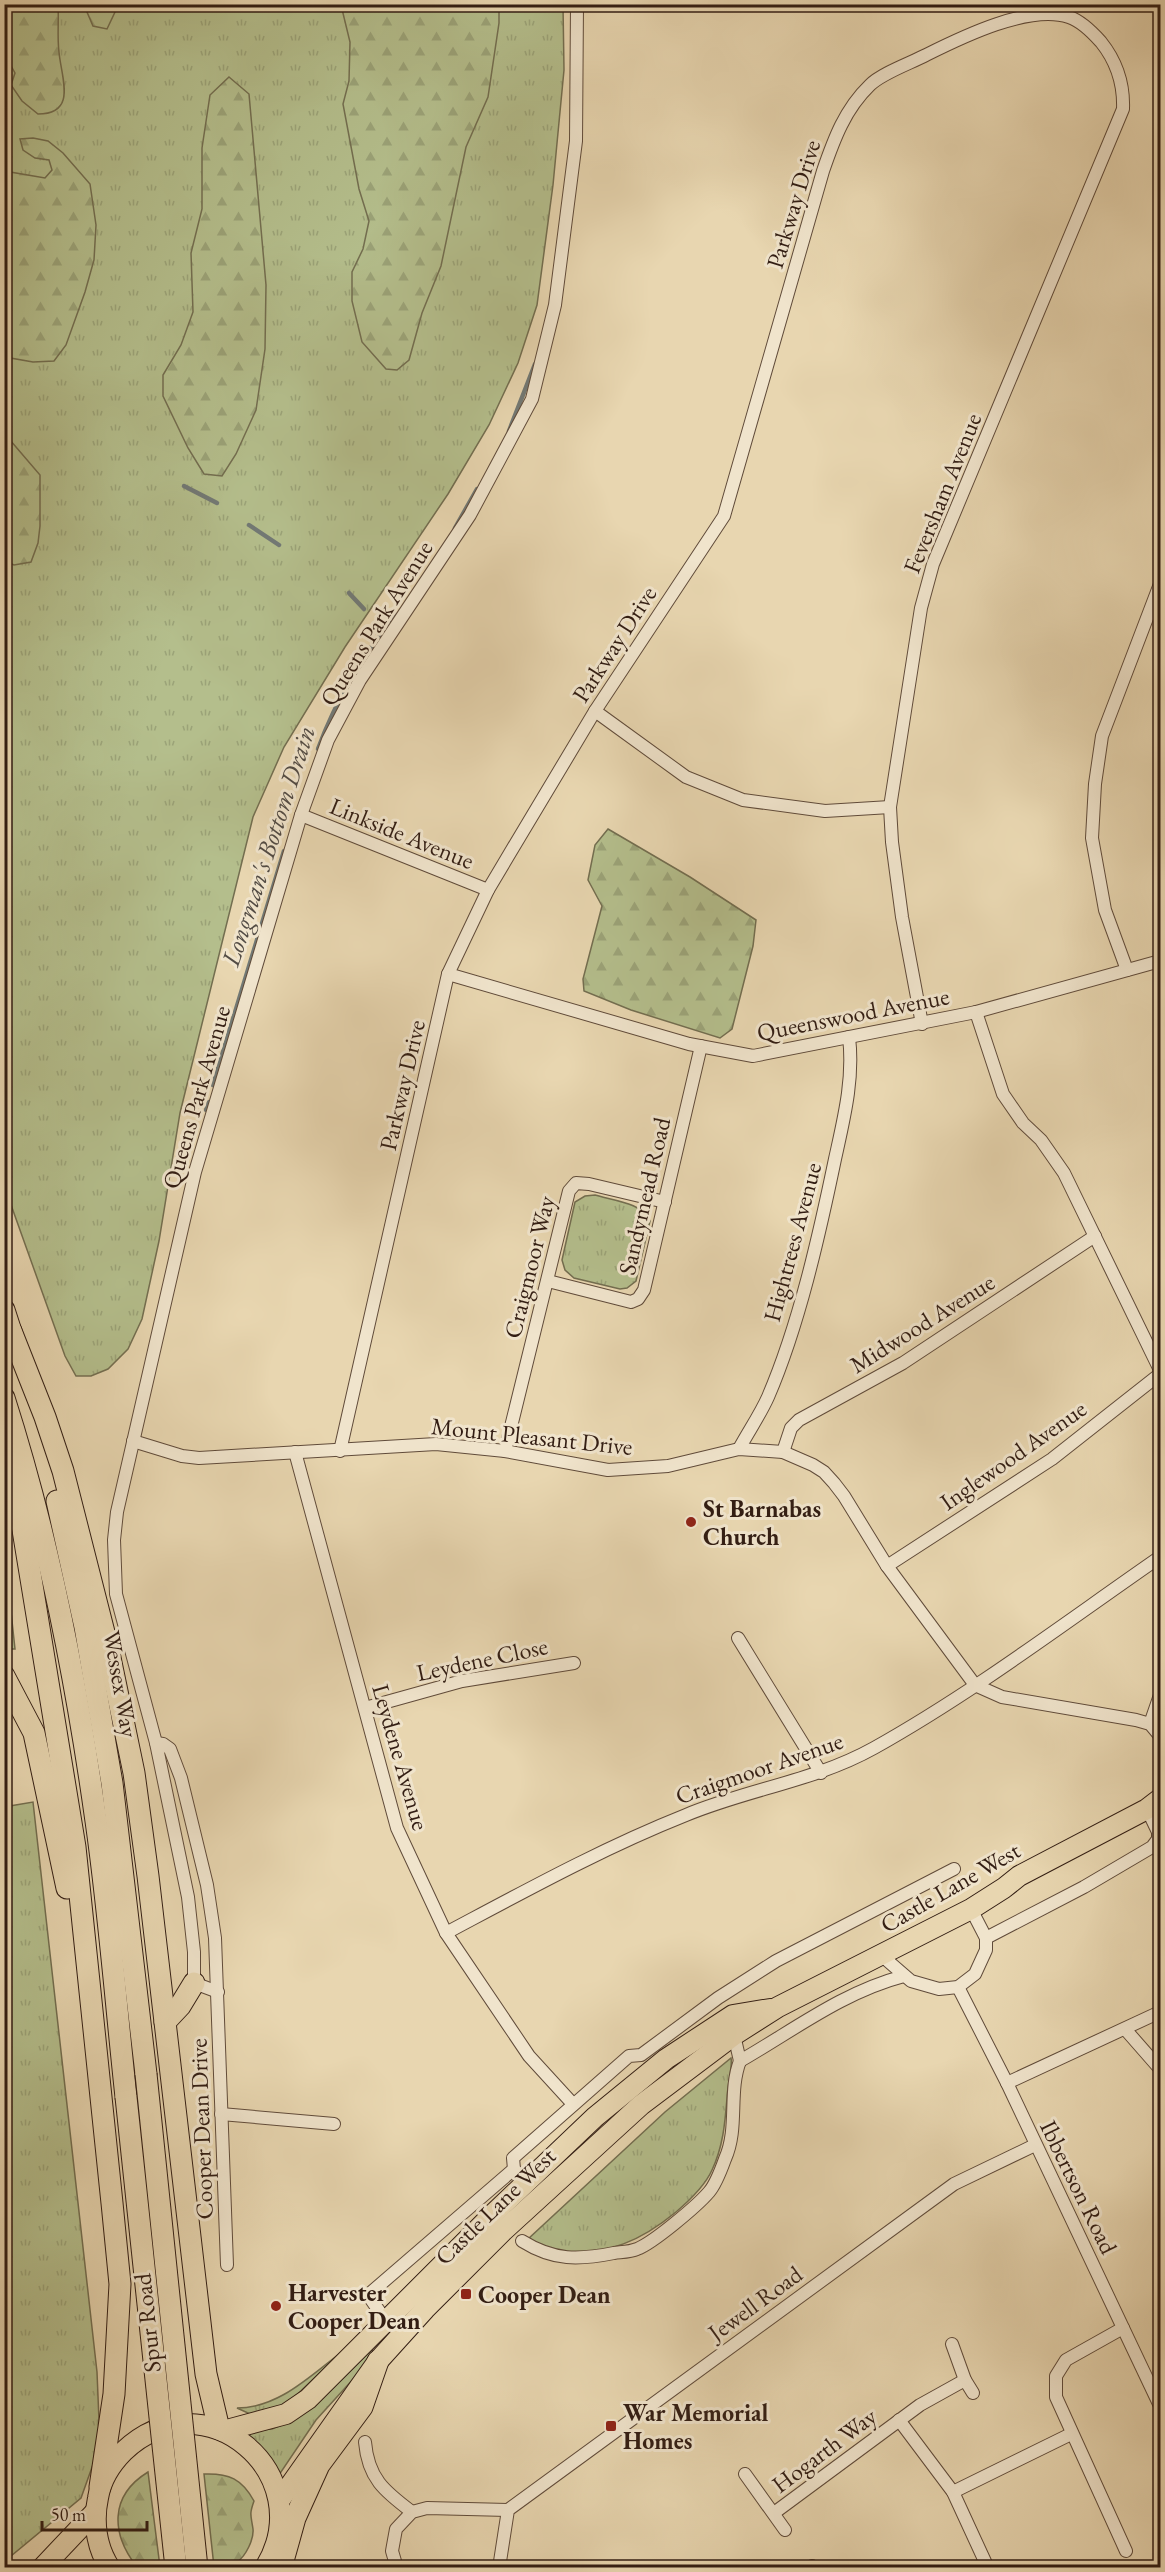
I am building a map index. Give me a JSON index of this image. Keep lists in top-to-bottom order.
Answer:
{
  "streets": {
    "highway": ["Wessex Way", "Spur Road"],
    "main road": ["Castle Lane West"],
    "street": [
      "Parkway Drive",
      "Feversham Avenue",
      "Queens Park Avenue",
      "Linkside Avenue",
      "Queenswood Avenue",
      "Sandymead Road",
      "Hightrees Avenue",
      "Craigmoor Way",
      "Midwood Avenue",
      "Mount Pleasant Drive",
      "Inglewood Avenue",
      "Leydene Close",
      "Leydene Avenue",
      "Craigmoor Avenue",
      "Cooper Dean Drive",
      "Ibbertson Road",
      "Jewell Road",
      "Hogarth Way"
    ]
  },
  "crossings": [
    ["Parkway Drive", "Feversham Avenue"],
    ["Parkway Drive", "Linkside Avenue"],
    ["Parkway Drive", "Queenswood Avenue"],
    ["Parkway Drive", "Mount Pleasant Drive"],
    ["Feversham Avenue", "Queenswood Avenue"],
    ["Queens Park Avenue", "Linkside Avenue"],
    ["Queens Park Avenue", "Mount Pleasant Drive"],
    ["Queens Park Avenue", "Cooper Dean Drive"],
    ["Queenswood Avenue", "Sandymead Road"],
    ["Queenswood Avenue", "Hightrees Avenue"],
    ["Sandymead Road", "Craigmoor Way"],
    ["Hightrees Avenue", "Mount Pleasant Drive"],
    ["Craigmoor Way", "Mount Pleasant Drive"],
    ["Midwood Avenue", "Mount Pleasant Drive"],
    ["Mount Pleasant Drive", "Inglewood Avenue"],
    ["Mount Pleasant Drive", "Leydene Avenue"],
    ["Mount Pleasant Drive", "Craigmoor Avenue"],
    ["Mount Pleasant Drive", "Cooper Dean Drive"],
    ["Leydene Close", "Leydene Avenue"],
    ["Wessex Way", "Spur Road"],
    ["Leydene Avenue", "Craigmoor Avenue"],
    ["Leydene Avenue", "Castle Lane West"],
    ["Ibbertson Road", "Jewell Road"]
  ],
  "water": ["Longman's Bottom Drain"],
  "places": {
    "other": ["St Barnabas Church", "Harvester Cooper Dean"],
    "transit": ["Cooper Dean", "War Memorial Homes"]
  },
  "scale_bar": "50 m"
}
